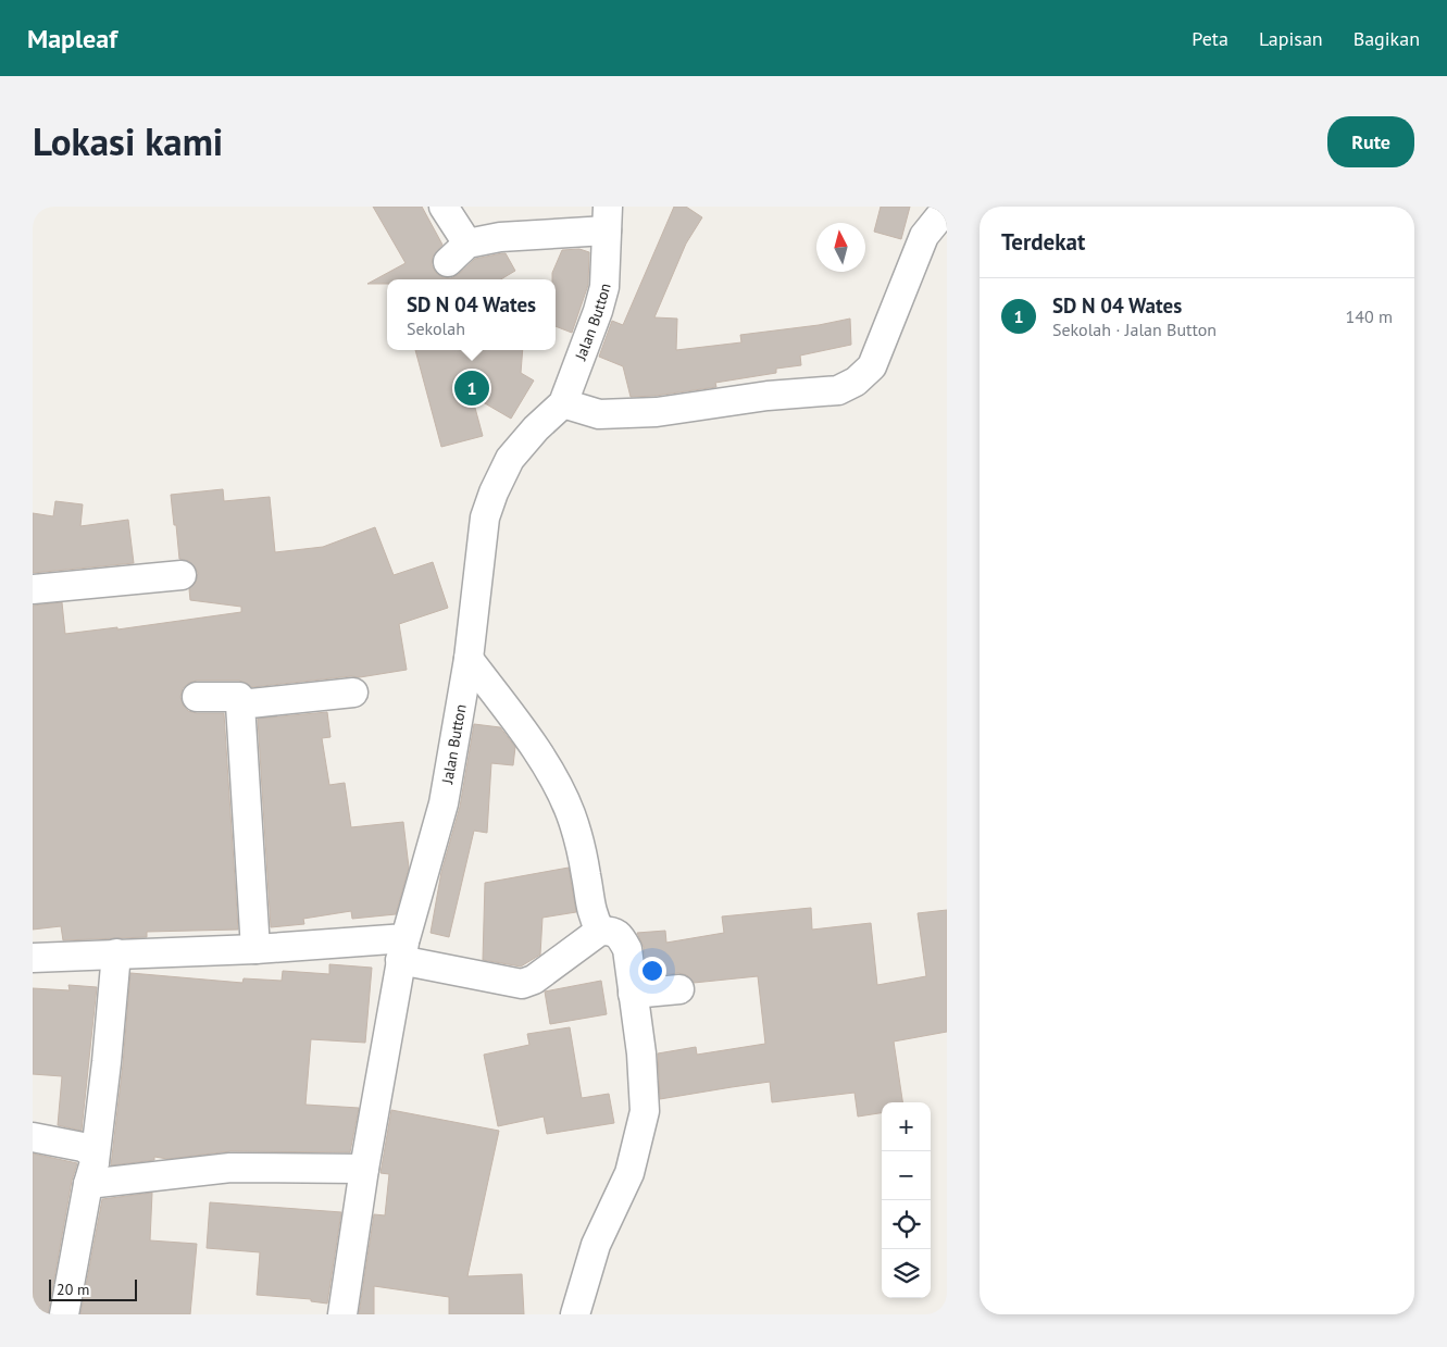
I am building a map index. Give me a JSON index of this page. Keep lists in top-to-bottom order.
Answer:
{
  "streets": {
    "street": ["Jalan Button"]
  },
  "scale_bar": "20 m",
  "north": "top",
  "page": {
    "header": "Mapleaf",
    "nav": ["Peta", "Lapisan", "Bagikan"],
    "title": "Lokasi kami",
    "buttons": "Rute",
    "heading": "Terdekat",
    "list": [
      {
        "mark": "1",
        "name": "SD N 04 Wates",
        "note": "Sekolah · Jalan Button",
        "value": "140 m"
      }
    ],
    "popup": ["SD N 04 Wates", "Sekolah"],
    "pins": "1",
    "map_buttons": ["+", "−"],
    "scale": "20 m"
  }
}
